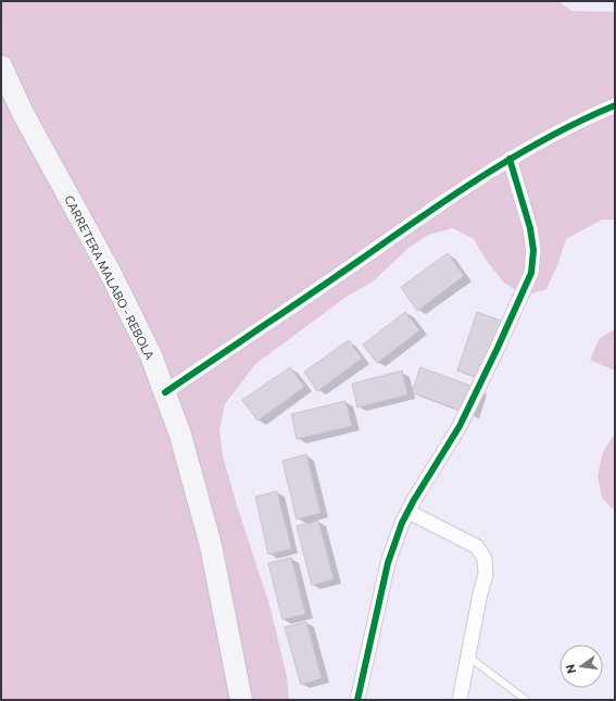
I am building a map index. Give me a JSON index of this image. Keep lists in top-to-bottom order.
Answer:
{
  "streets": {
    "main road": ["CARRETERA MALABO - REBOLA"]
  },
  "north": "left"
}
